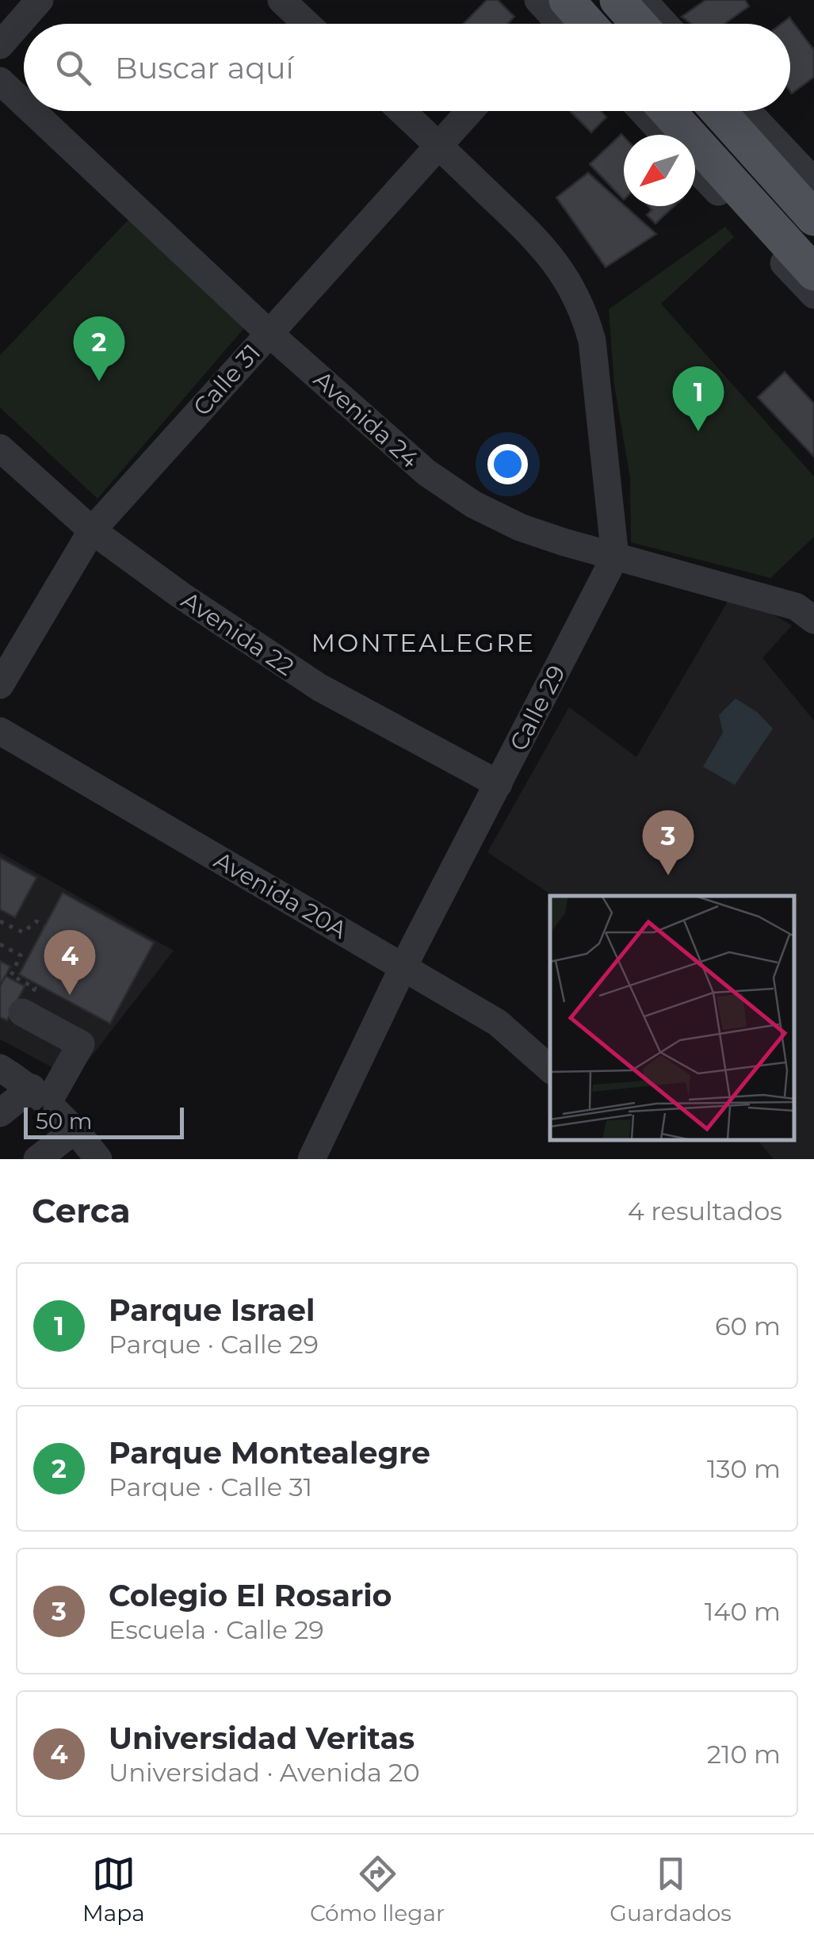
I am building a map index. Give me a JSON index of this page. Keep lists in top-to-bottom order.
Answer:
{
  "streets": {
    "street": [
      "Calle 31",
      "Avenida 24",
      "Avenida 22",
      "Calle 29",
      "Avenida 20A"
    ]
  },
  "crossings": [
    ["Calle 31", "Avenida 24"],
    ["Calle 31", "Avenida 22"],
    ["Avenida 24", "Calle 29"],
    ["Avenida 22", "Calle 29"],
    ["Calle 29", "Avenida 20A"]
  ],
  "districts": ["MONTEALEGRE"],
  "scale_bar": "50 m",
  "north": "bottom left",
  "page": {
    "search": "Buscar aquí",
    "pins": [
      "2",
      "1",
      "3",
      "4"
    ],
    "scale": "50 m",
    "heading": ["Cerca", "4 resultados"],
    "list": [
      {
        "mark": "1",
        "name": "Parque Israel",
        "note": "Parque · Calle 29",
        "value": "60 m"
      },
      {
        "mark": "2",
        "name": "Parque Montealegre",
        "note": "Parque · Calle 31",
        "value": "130 m"
      },
      {
        "mark": "3",
        "name": "Colegio El Rosario",
        "note": "Escuela · Calle 29",
        "value": "140 m"
      },
      {
        "mark": "4",
        "name": "Universidad Veritas",
        "note": "Universidad · Avenida 20",
        "value": "210 m"
      }
    ],
    "nav": ["Mapa", "Cómo llegar", "Guardados"]
  }
}
